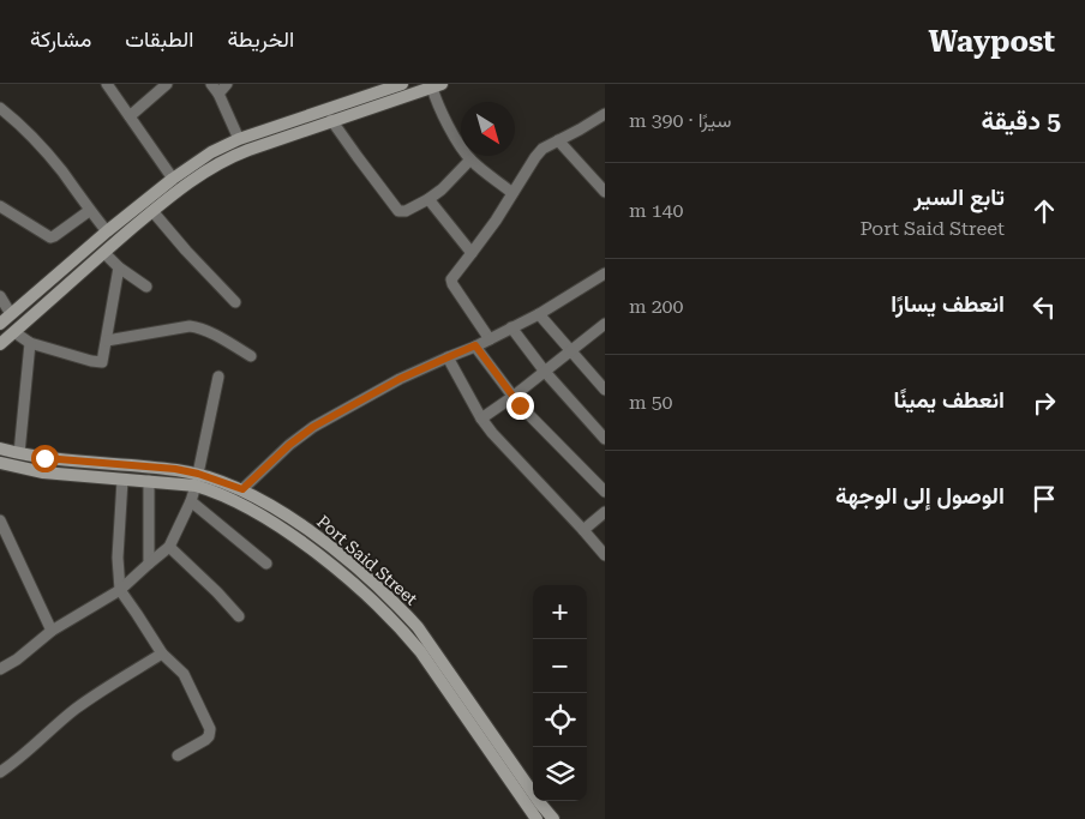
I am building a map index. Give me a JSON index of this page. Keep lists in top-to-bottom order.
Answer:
{
  "streets": {
    "street": ["Port Said Street"]
  },
  "north": "bottom right",
  "page": {
    "header": "Waypost",
    "nav": ["الخريطة", "الطبقات", "مشاركة"],
    "heading": ["5 دقيقة", "سيرًا · 390 m"],
    "list": [
      ["تابع السير", "Port Said Street", "140 m"],
      ["انعطف يسارًا", "200 m"],
      ["انعطف يمينًا", "50 m"],
      "الوصول إلى الوجهة"
    ],
    "map_buttons": ["+", "−"]
  }
}
